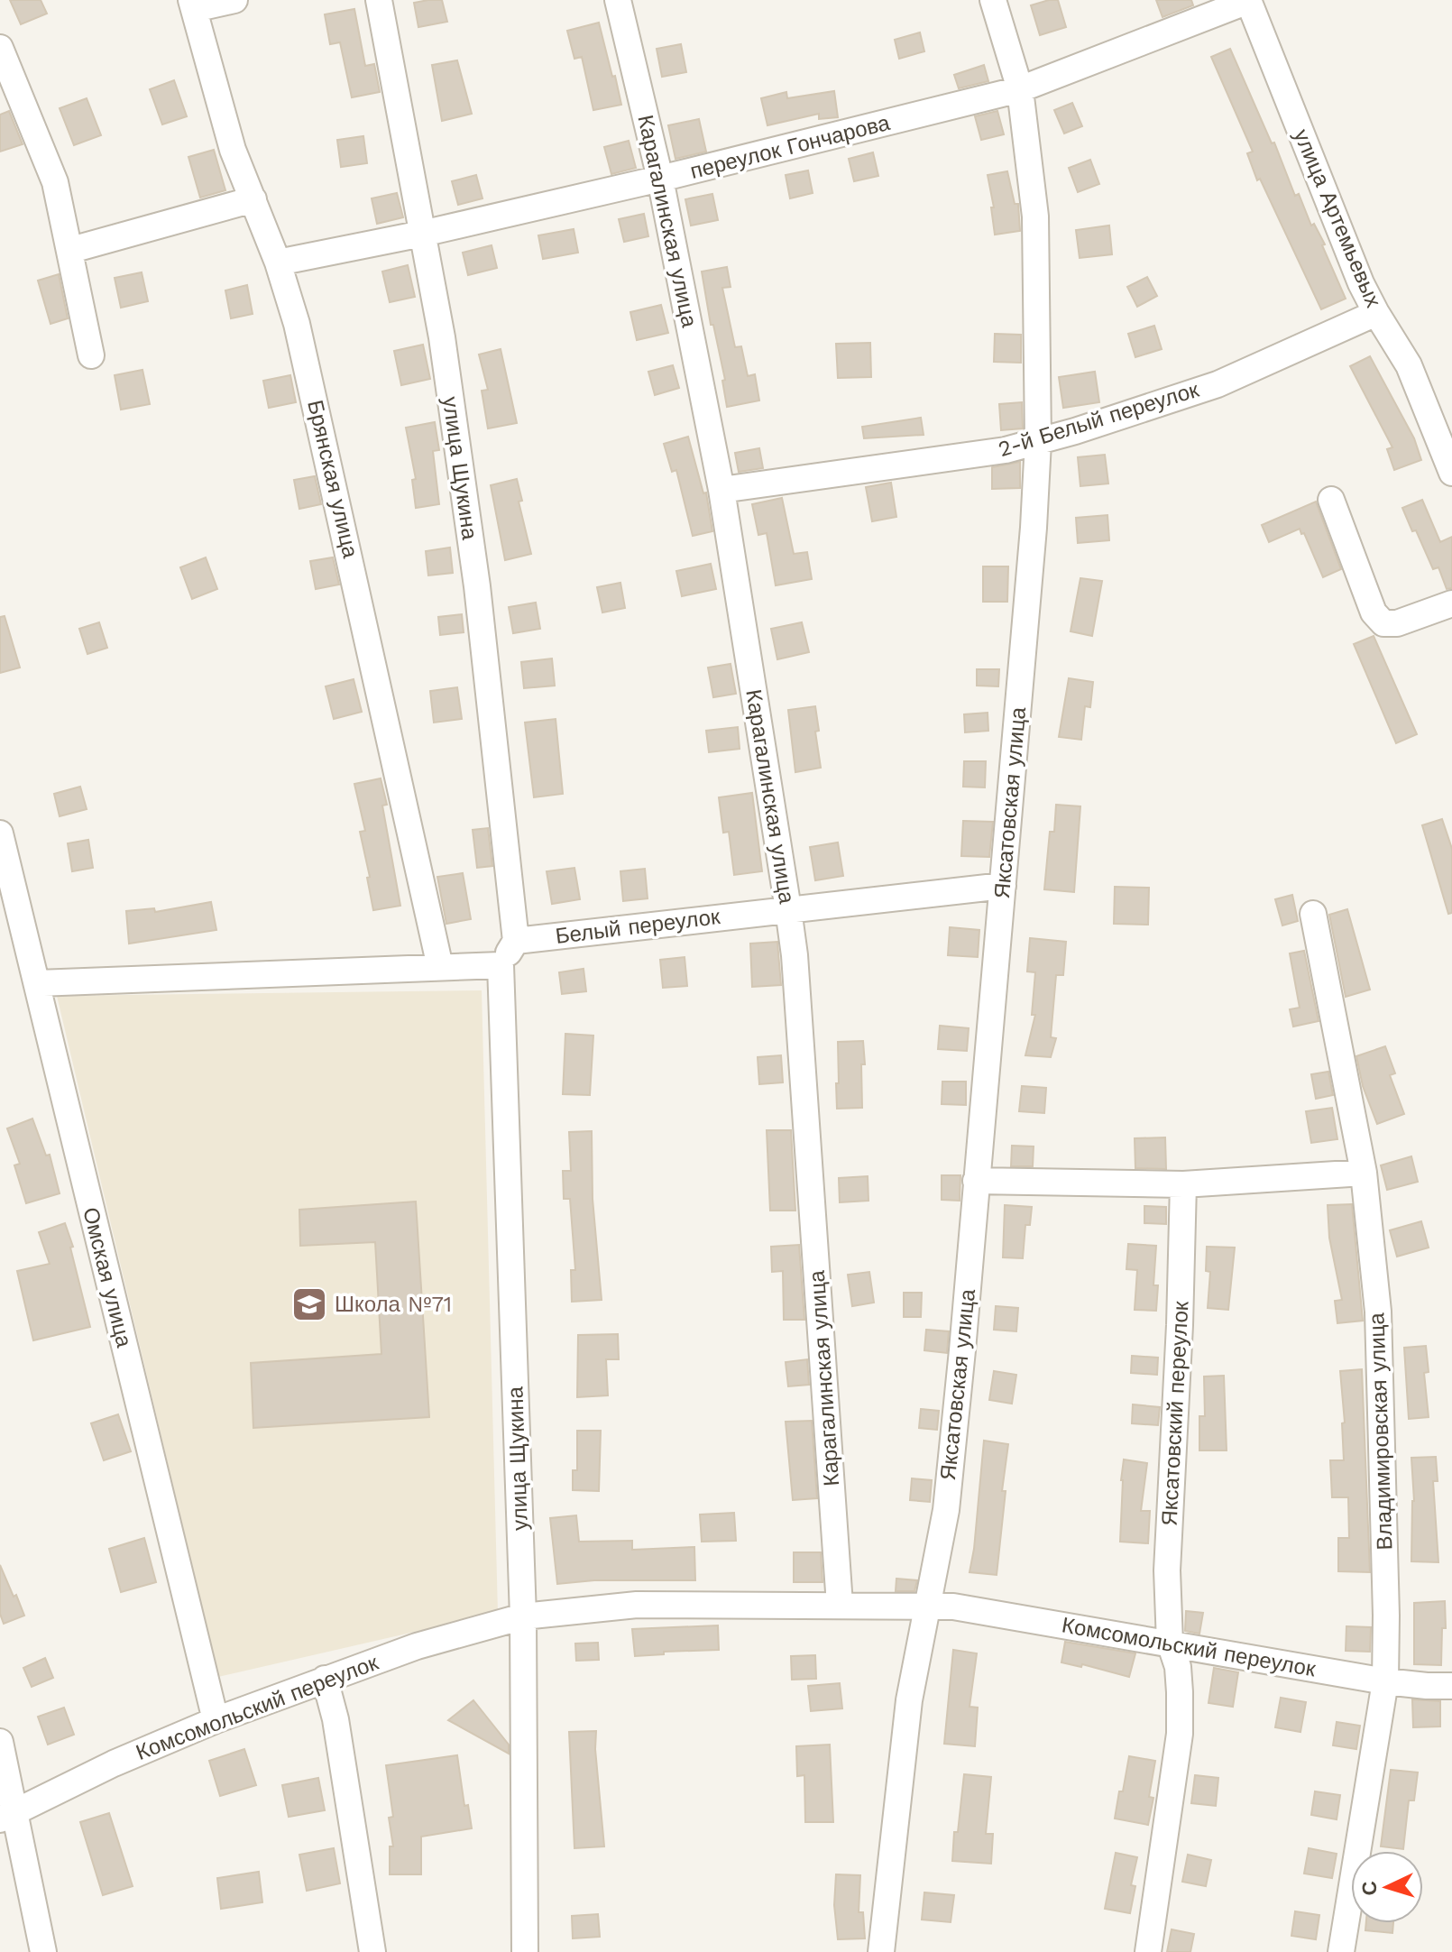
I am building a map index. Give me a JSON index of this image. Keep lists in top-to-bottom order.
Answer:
{
  "streets": {
    "street": [
      "переулок Гончарова",
      "улица Артемьевых",
      "Карагалинская улица",
      "2-й Белый переулок",
      "улица Щукина",
      "Брянская улица",
      "Яксатовская улица",
      "Белый переулок",
      "Омская улица",
      "Яксатовский переулок",
      "Владимировская улица",
      "Комсомольский переулок"
    ]
  },
  "crossings": [
    ["переулок Гончарова", "улица Артемьевых"],
    ["переулок Гончарова", "Карагалинская улица"],
    ["переулок Гончарова", "улица Щукина"],
    ["переулок Гончарова", "Брянская улица"],
    ["переулок Гончарова", "Яксатовская улица"],
    ["улица Артемьевых", "2-й Белый переулок"],
    ["Карагалинская улица", "2-й Белый переулок"],
    ["Карагалинская улица", "Белый переулок"],
    ["Карагалинская улица", "Комсомольский переулок"],
    ["2-й Белый переулок", "Яксатовская улица"],
    ["улица Щукина", "Белый переулок"],
    ["улица Щукина", "Комсомольский переулок"],
    ["Яксатовская улица", "Белый переулок"],
    ["Яксатовская улица", "Комсомольский переулок"],
    ["Омская улица", "Комсомольский переулок"],
    ["Яксатовский переулок", "Комсомольский переулок"],
    ["Владимировская улица", "Комсомольский переулок"]
  ],
  "places": {
    "school or university": ["Школа №71"]
  },
  "north": "left"
}
